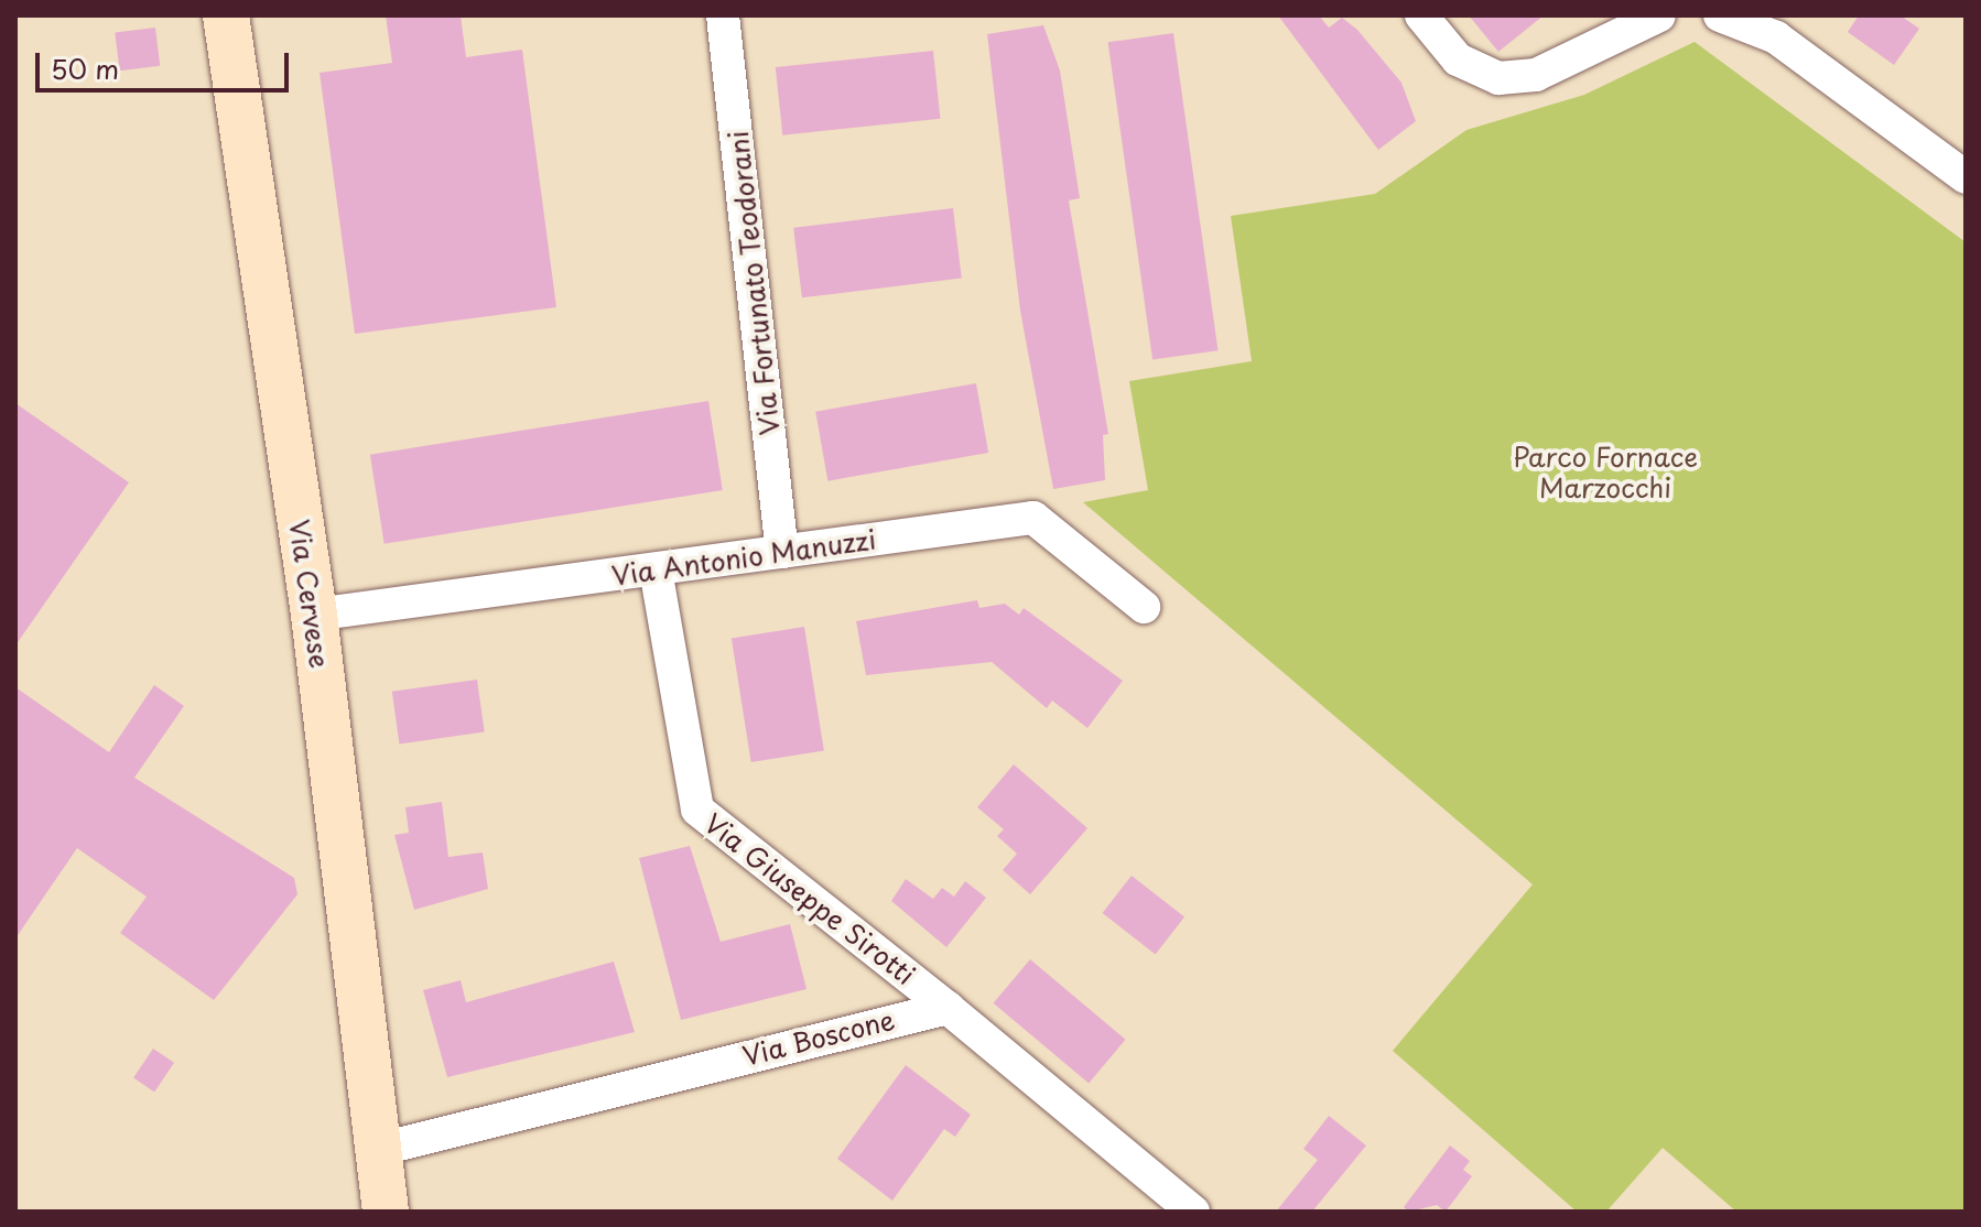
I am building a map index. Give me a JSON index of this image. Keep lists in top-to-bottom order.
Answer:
{
  "streets": {
    "street": [
      "Via Fortunato Teodorani",
      "Via Antonio Manuzzi",
      "Via Cervese",
      "Via Giuseppe Sirotti",
      "Via Boscone"
    ]
  },
  "crossings": [
    ["Via Fortunato Teodorani", "Via Antonio Manuzzi"],
    ["Via Antonio Manuzzi", "Via Cervese"],
    ["Via Antonio Manuzzi", "Via Giuseppe Sirotti"],
    ["Via Cervese", "Via Boscone"],
    ["Via Giuseppe Sirotti", "Via Boscone"]
  ],
  "parks": ["Parco Fornace Marzocchi"],
  "scale_bar": "50 m"
}
